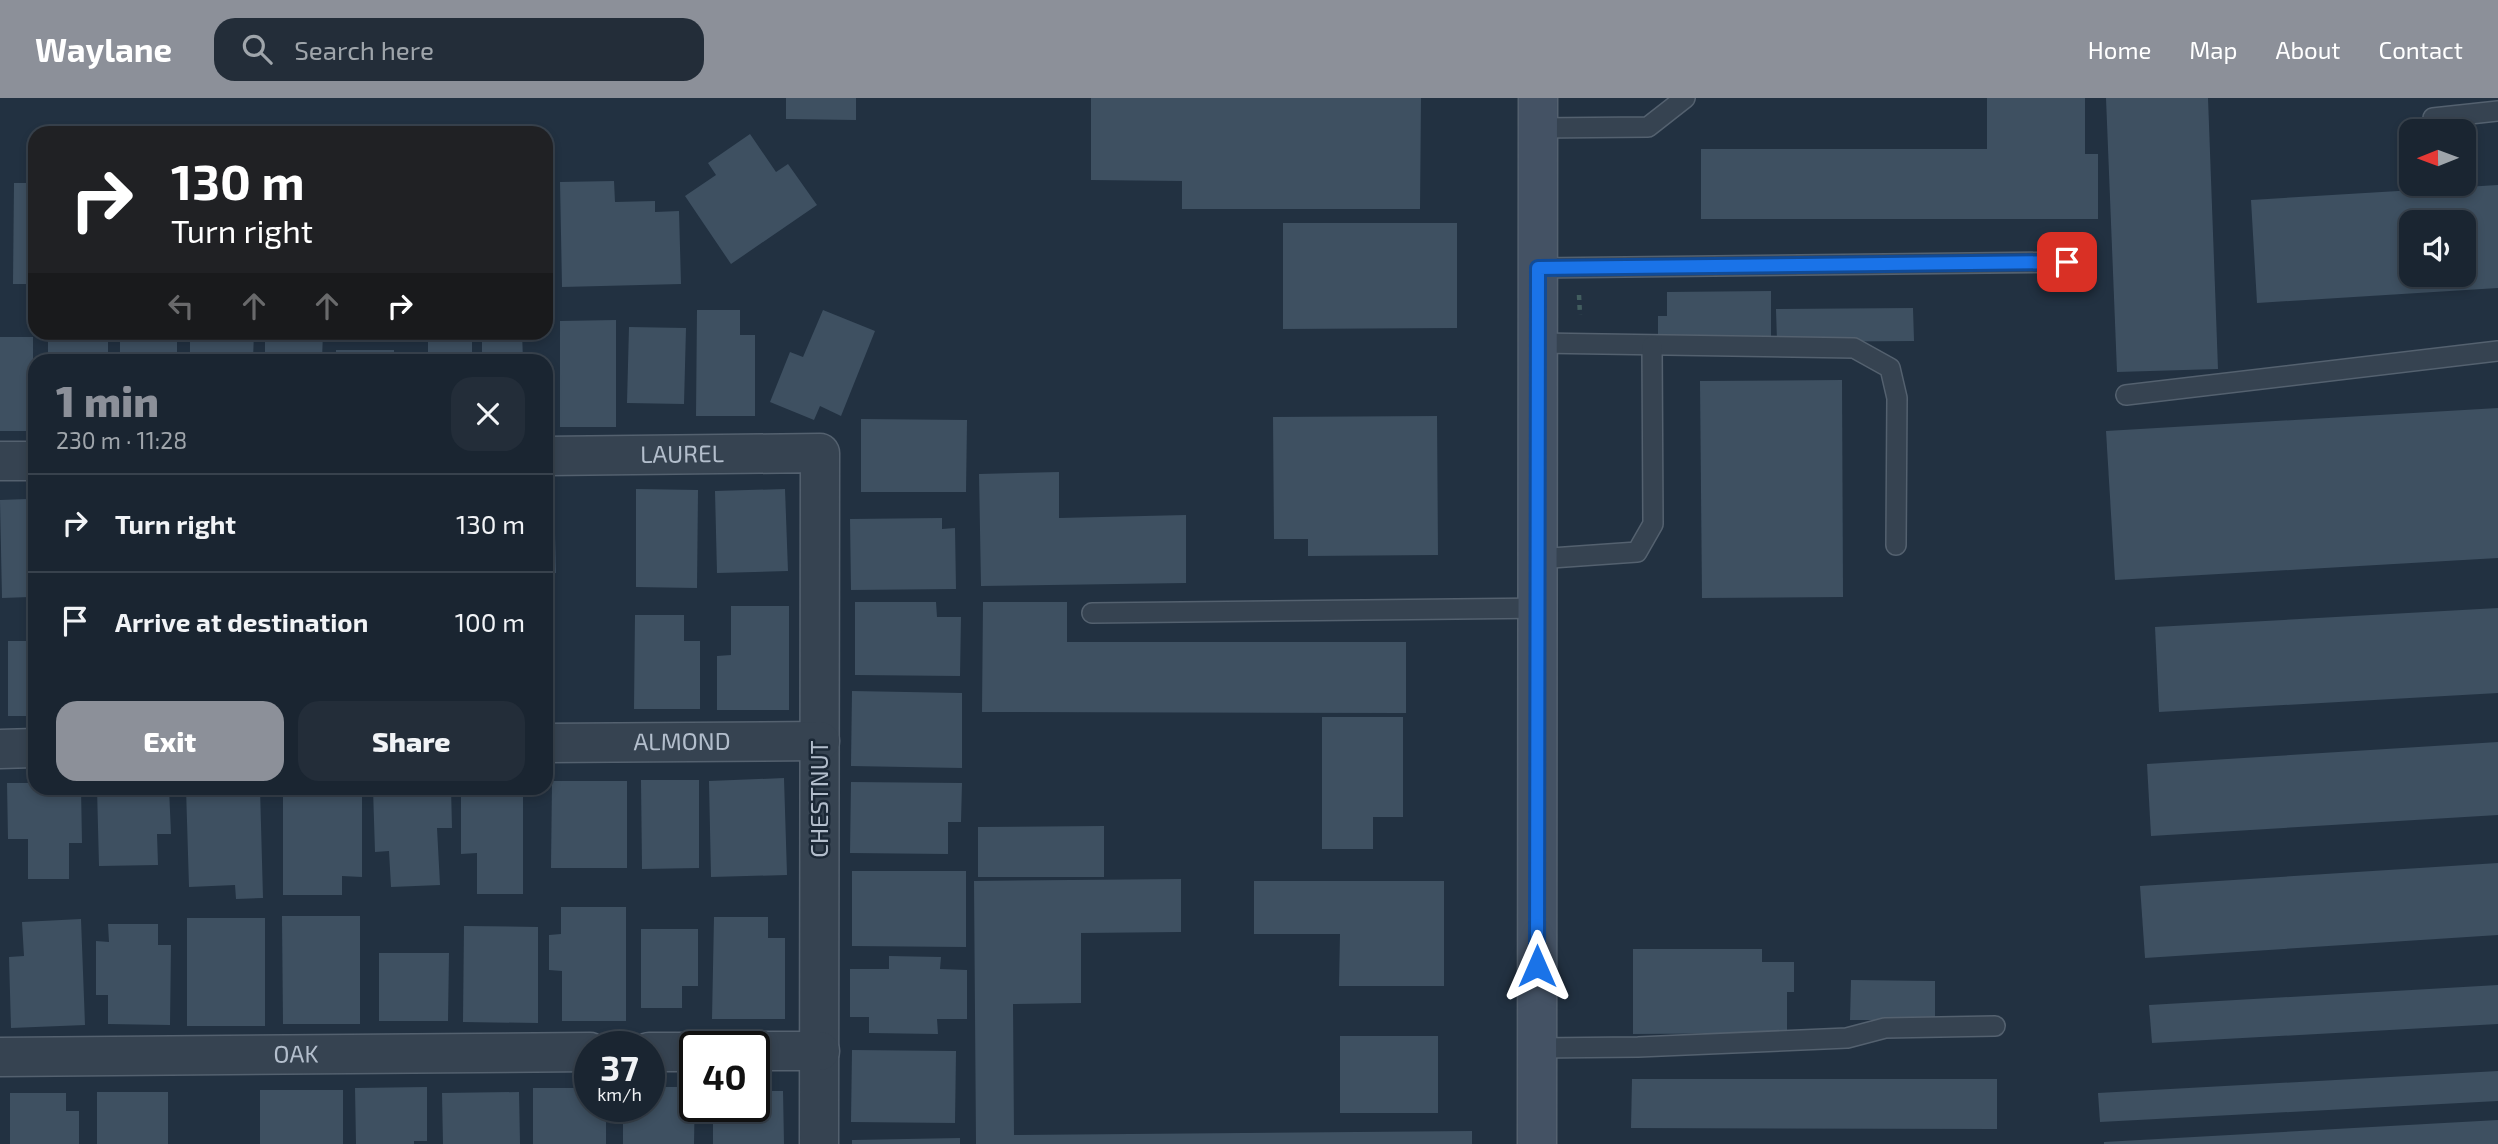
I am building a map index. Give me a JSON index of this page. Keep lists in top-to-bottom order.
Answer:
{
  "streets": {
    "street": [
      "LAUREL",
      "ALMOND",
      "CHESTNUT",
      "OAK"
    ]
  },
  "crossings": [
    ["LAUREL", "CHESTNUT"],
    ["ALMOND", "CHESTNUT"]
  ],
  "north": "left",
  "page": {
    "header": "Waylane",
    "search": "Search here",
    "nav": [
      "Home",
      "Map",
      "About",
      "Contact"
    ],
    "turn": ["130 m", "Turn right"],
    "heading": ["1 min", "230 m · 11:28"],
    "list": [
      {
        "name": "Turn right",
        "value": "130 m"
      },
      {
        "name": "Arrive at destination",
        "value": "100 m"
      }
    ],
    "buttons": ["Exit", "Share"],
    "speed": "37 km/h",
    "limit": "40"
  }
}
